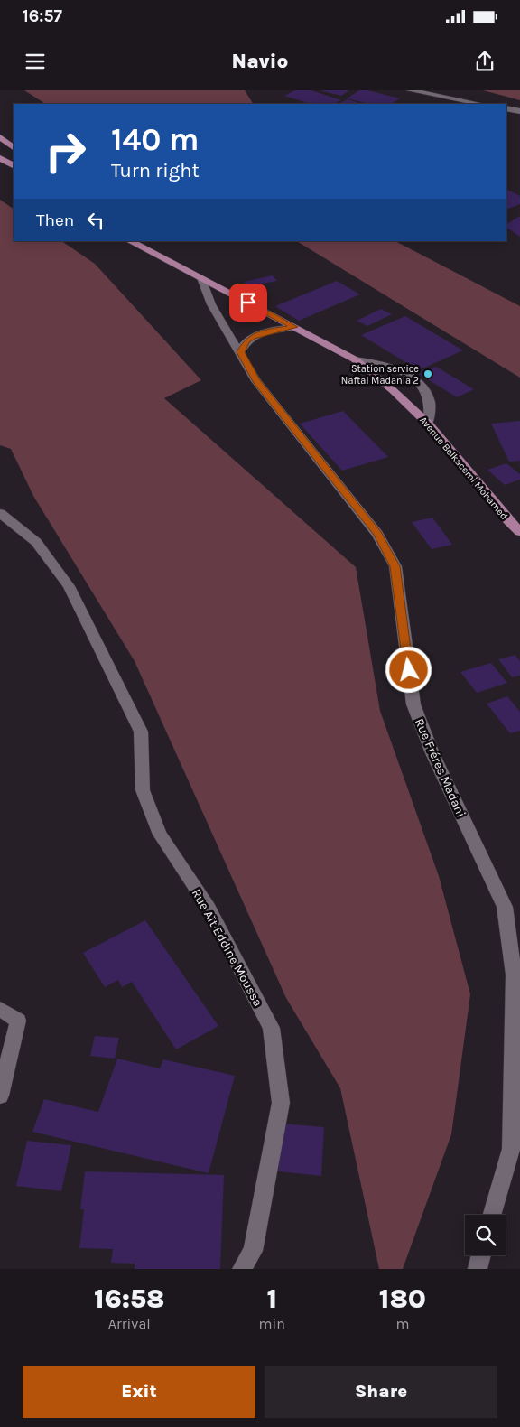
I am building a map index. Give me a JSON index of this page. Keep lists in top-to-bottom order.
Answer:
{
  "streets": {
    "main road": ["Avenue Belkacemi Mohamed"],
    "street": ["Rue Fréres Madani", "Rue Aït Eddine Moussa"]
  },
  "crossings": [
    ["Avenue Belkacemi Mohamed", "Rue Fréres Madani"]
  ],
  "places": ["Station service Naftal Madania 2"],
  "page": {
    "status": "16:57",
    "header": "Navio",
    "turn": ["140 m", "Turn right"],
    "then": "Then",
    "eta": [
      "16:58",
      "Arrival",
      "1",
      "min",
      "180",
      "m"
    ],
    "buttons": ["Exit", "Share"]
  }
}
